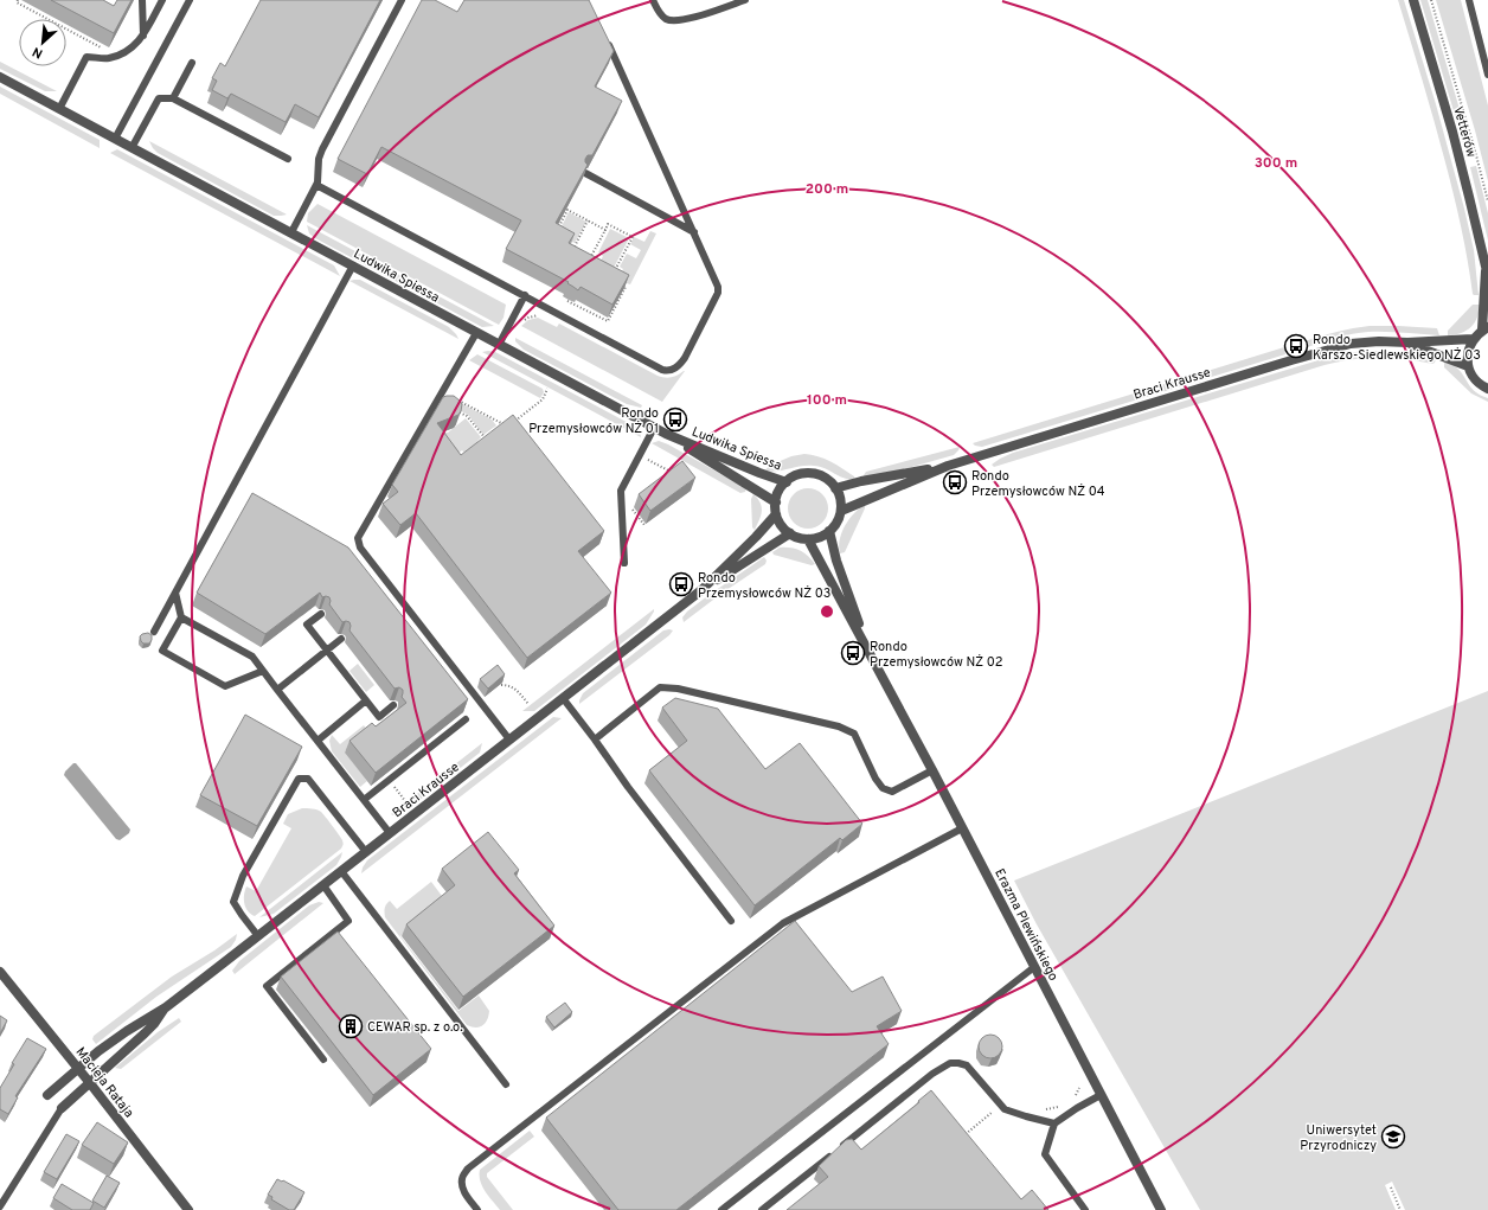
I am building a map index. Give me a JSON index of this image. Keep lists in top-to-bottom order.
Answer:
{
  "streets": {
    "street": [
      "Vetterów",
      "Ludwika Spiessa",
      "Braci Krausse",
      "Erazma Plewińskiego",
      "Macieja Rataja"
    ]
  },
  "crossings": [
    ["Ludwika Spiessa", "Braci Krausse"],
    ["Ludwika Spiessa", "Erazma Plewińskiego"],
    ["Braci Krausse", "Erazma Plewińskiego"],
    ["Braci Krausse", "Macieja Rataja"]
  ],
  "places": {
    "bus stop": [
      "Rondo Karszo-Siedlewskiego NŻ 03",
      "Rondo Przemysłowców NŻ 01",
      "Rondo Przemysłowców NŻ 04",
      "Rondo Przemysłowców NŻ 03",
      "Rondo Przemysłowców NŻ 02"
    ],
    "building": ["CEWAR sp. z o.o."],
    "school or university": ["Uniwersytet Przyrodniczy"]
  },
  "north": "bottom left",
  "rings": ["300 m", "200 m", "100 m"]
}
